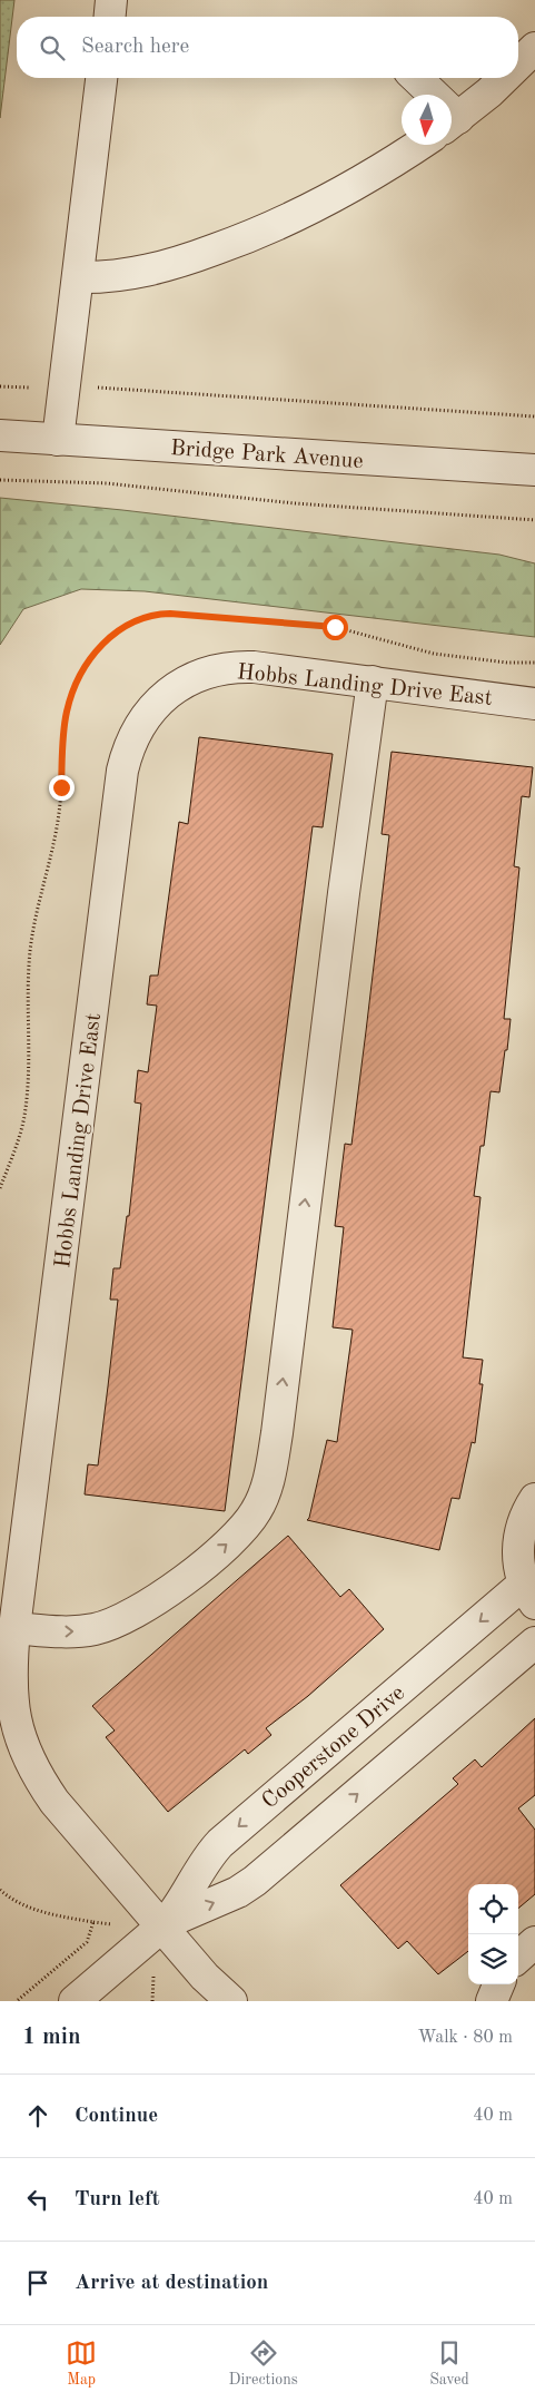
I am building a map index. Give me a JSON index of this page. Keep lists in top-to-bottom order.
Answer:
{
  "streets": {
    "street": ["Bridge Park Avenue", "Hobbs Landing Drive East", "Cooperstone Drive"]
  },
  "crossings": [
    ["Hobbs Landing Drive East", "Cooperstone Drive"]
  ],
  "north": "bottom",
  "page": {
    "search": "Search here",
    "heading": ["1 min", "Walk · 80 m"],
    "list": [
      ["Continue", "40 m"],
      ["Turn left", "40 m"],
      "Arrive at destination"
    ],
    "nav": ["Map", "Directions", "Saved"]
  }
}
